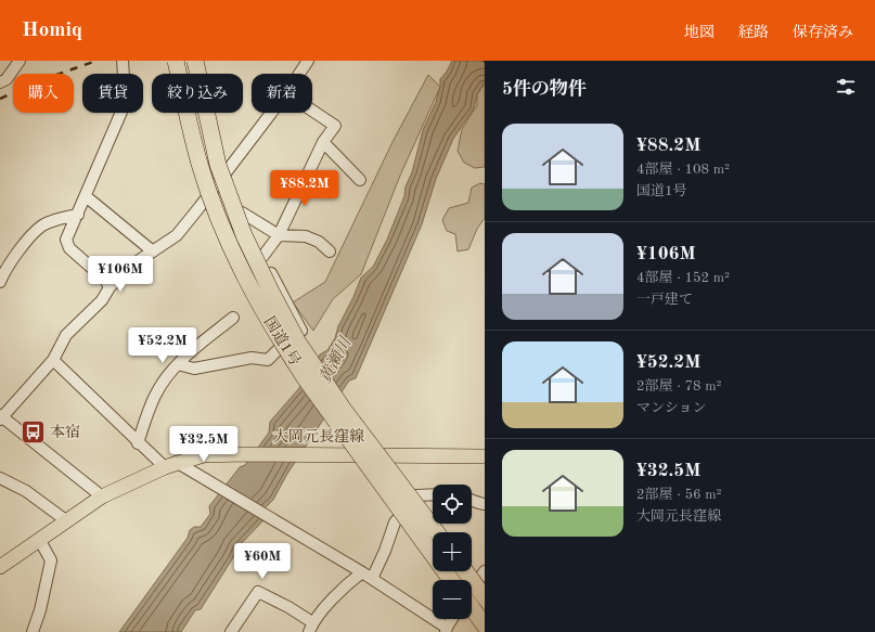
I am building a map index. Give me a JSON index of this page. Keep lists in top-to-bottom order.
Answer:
{
  "streets": {
    "highway": ["国道1号"],
    "main road": ["大岡元長窪線"]
  },
  "water": ["黄瀬川"],
  "places": {
    "bus stop": ["本宿"]
  },
  "page": {
    "header": "Homiq",
    "nav": ["地図", "経路", "保存済み"],
    "heading": "5件の物件",
    "chip": [
      "購入",
      "賃貸",
      "絞り込み",
      "新着"
    ],
    "list": [
      {
        "name": "¥88.2M",
        "note": "4部屋 · 108 m² · 国道1号"
      },
      {
        "name": "¥106M",
        "note": "4部屋 · 152 m² · 一戸建て"
      },
      {
        "name": "¥52.2M",
        "note": "2部屋 · 78 m² · マンション"
      },
      {
        "name": "¥32.5M",
        "note": "2部屋 · 56 m² · 大岡元長窪線"
      }
    ],
    "price": [
      "¥88.2M",
      "¥106M",
      "¥52.2M",
      "¥32.5M",
      "¥60M"
    ],
    "map_buttons": ["+", "−"]
  }
}
